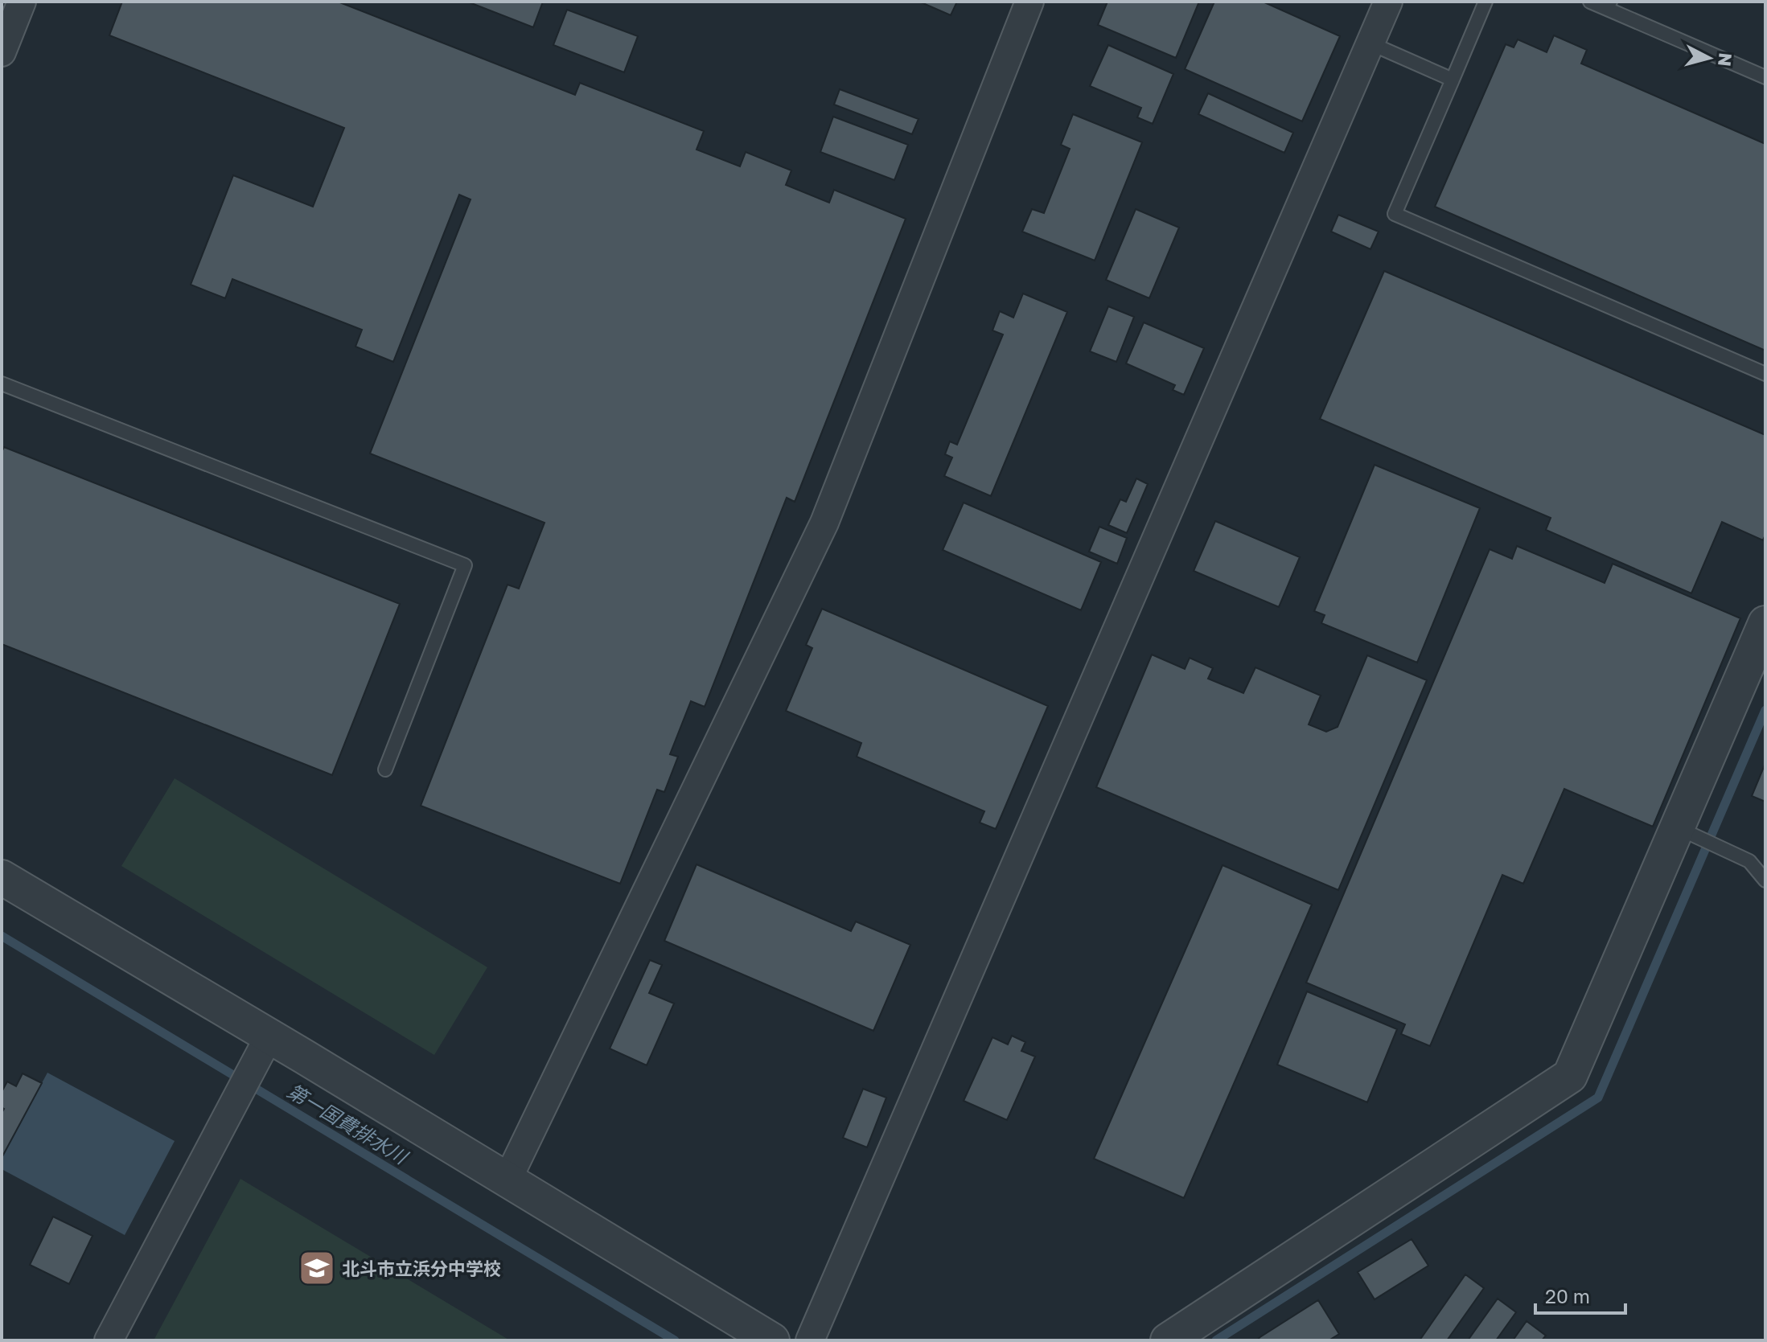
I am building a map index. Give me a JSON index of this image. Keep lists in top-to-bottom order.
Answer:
{
  "water": ["第一国費排水川"],
  "places": {
    "school or university": ["北斗市立浜分中学校"]
  },
  "scale_bar": "20 m",
  "north": "right"
}
